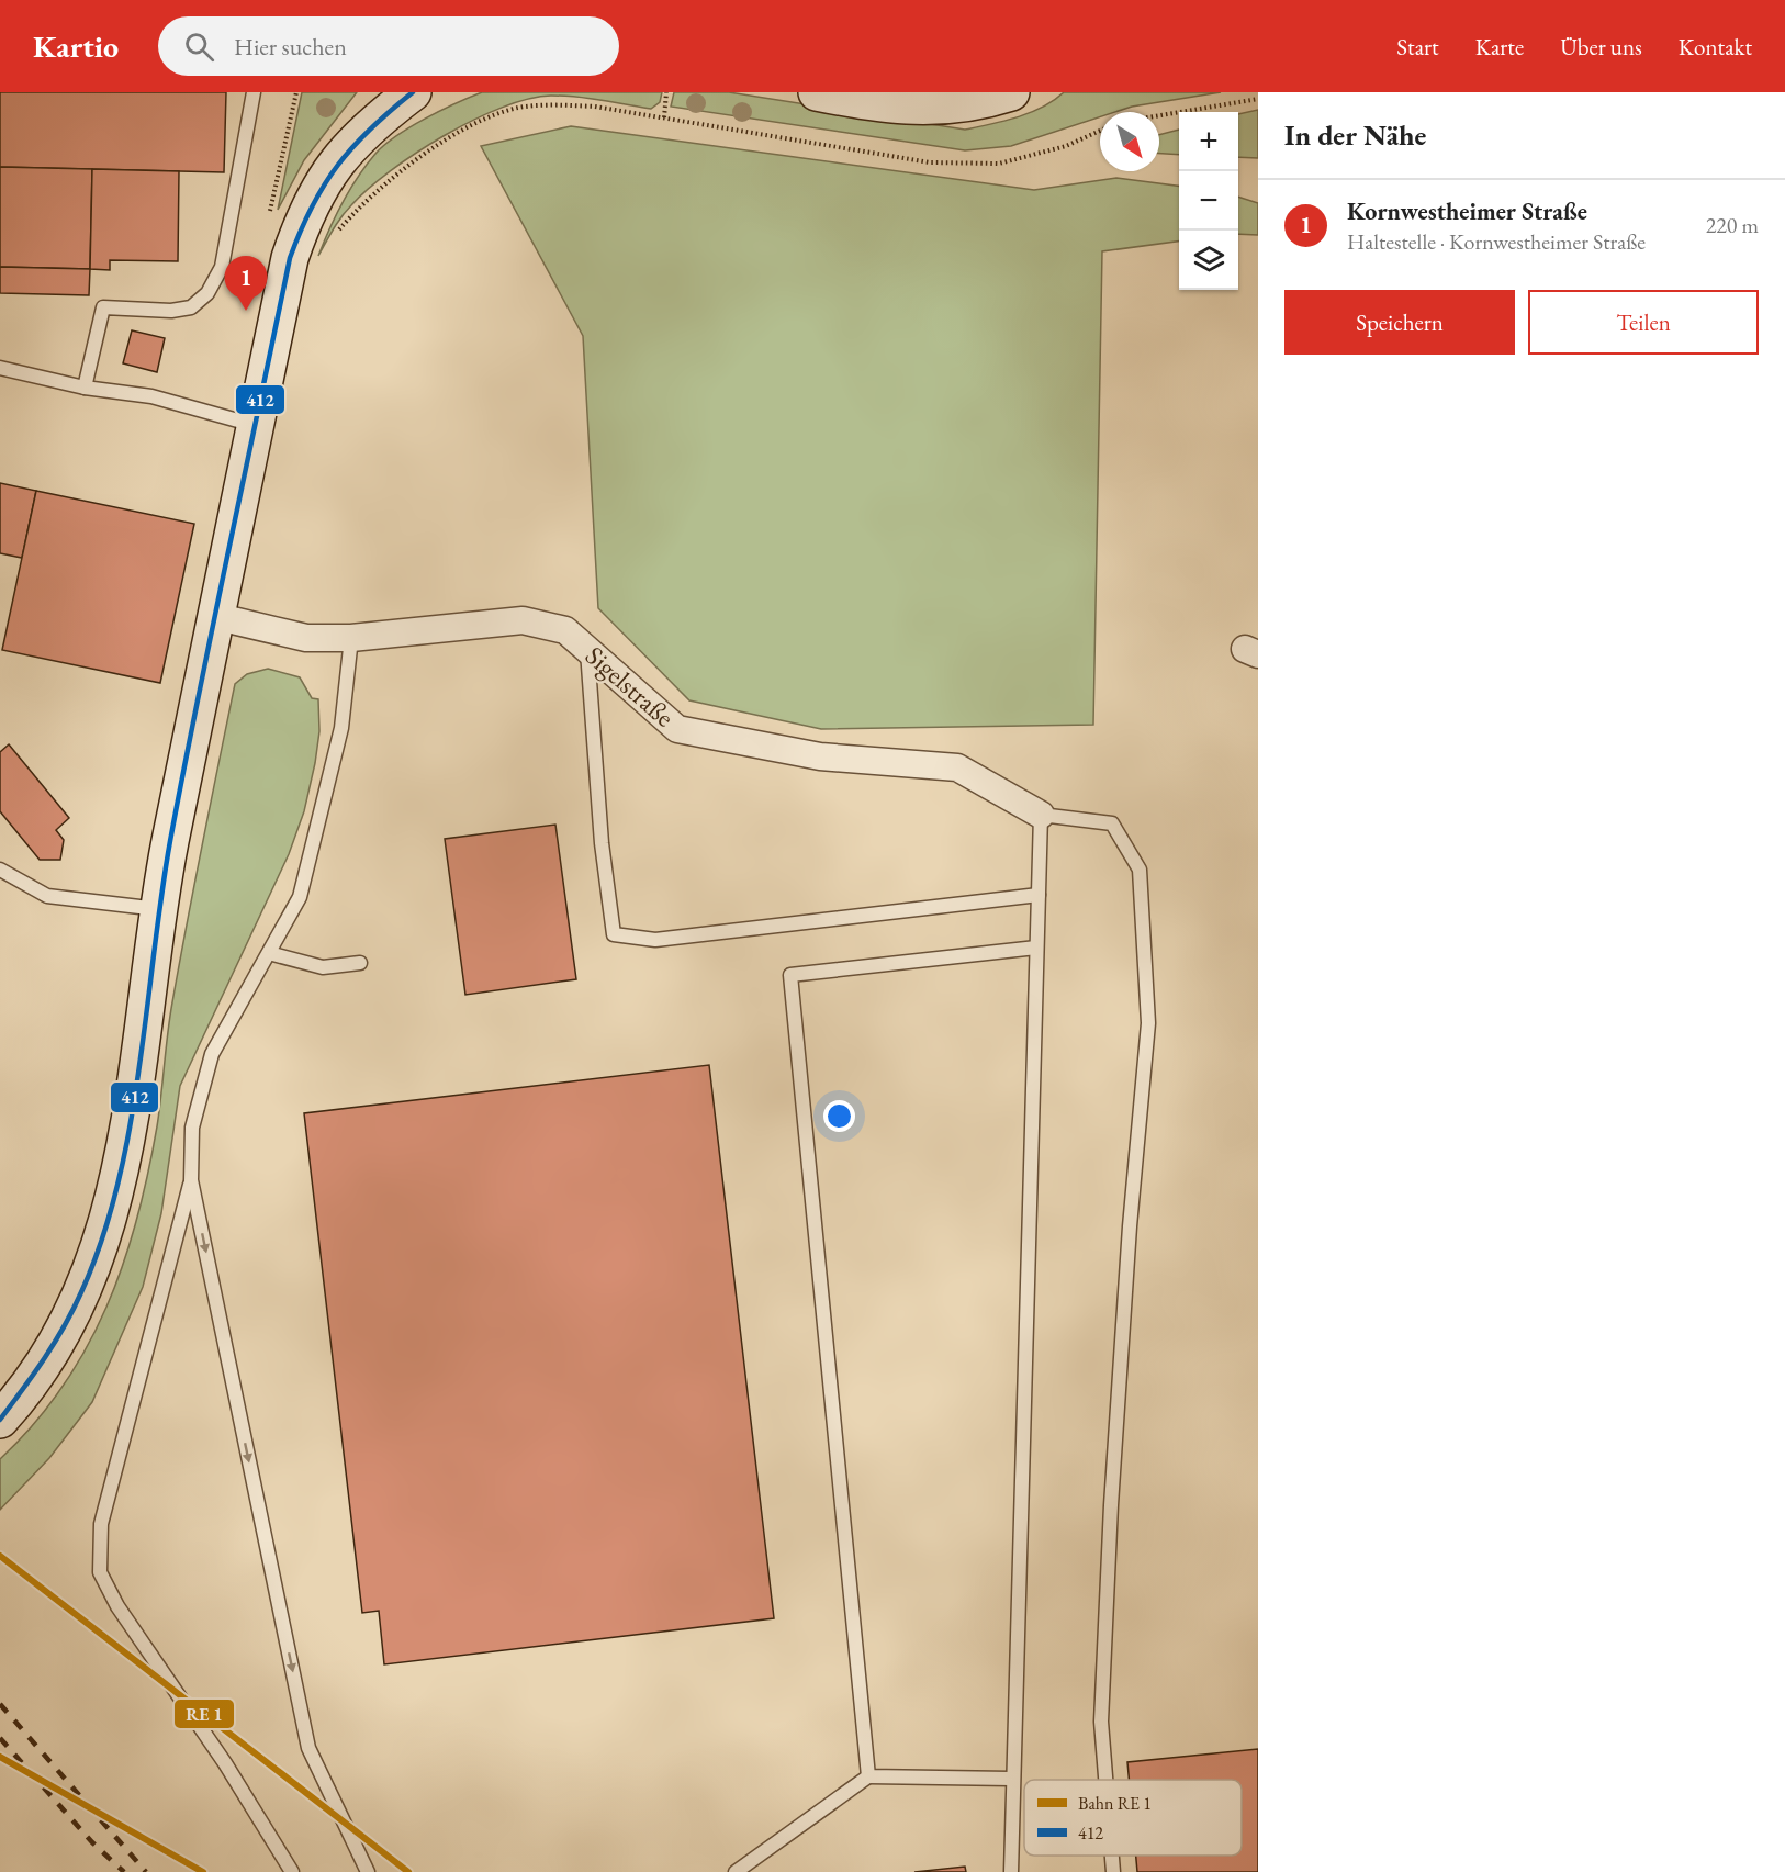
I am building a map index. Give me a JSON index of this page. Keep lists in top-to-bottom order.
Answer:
{
  "streets": {
    "street": ["Sigelstraße"]
  },
  "lines": ["transit line 412"],
  "legend": ["Bahn RE 1", "412"],
  "north": "bottom right",
  "page": {
    "header": "Kartio",
    "search": "Hier suchen",
    "nav": [
      "Start",
      "Karte",
      "Über uns",
      "Kontakt"
    ],
    "heading": "In der Nähe",
    "map_buttons": ["+", "−"],
    "list": [
      {
        "mark": "1",
        "name": "Kornwestheimer Straße",
        "note": "Haltestelle · Kornwestheimer Straße",
        "value": "220 m"
      }
    ],
    "pins": "1",
    "buttons": ["Speichern", "Teilen"]
  }
}
